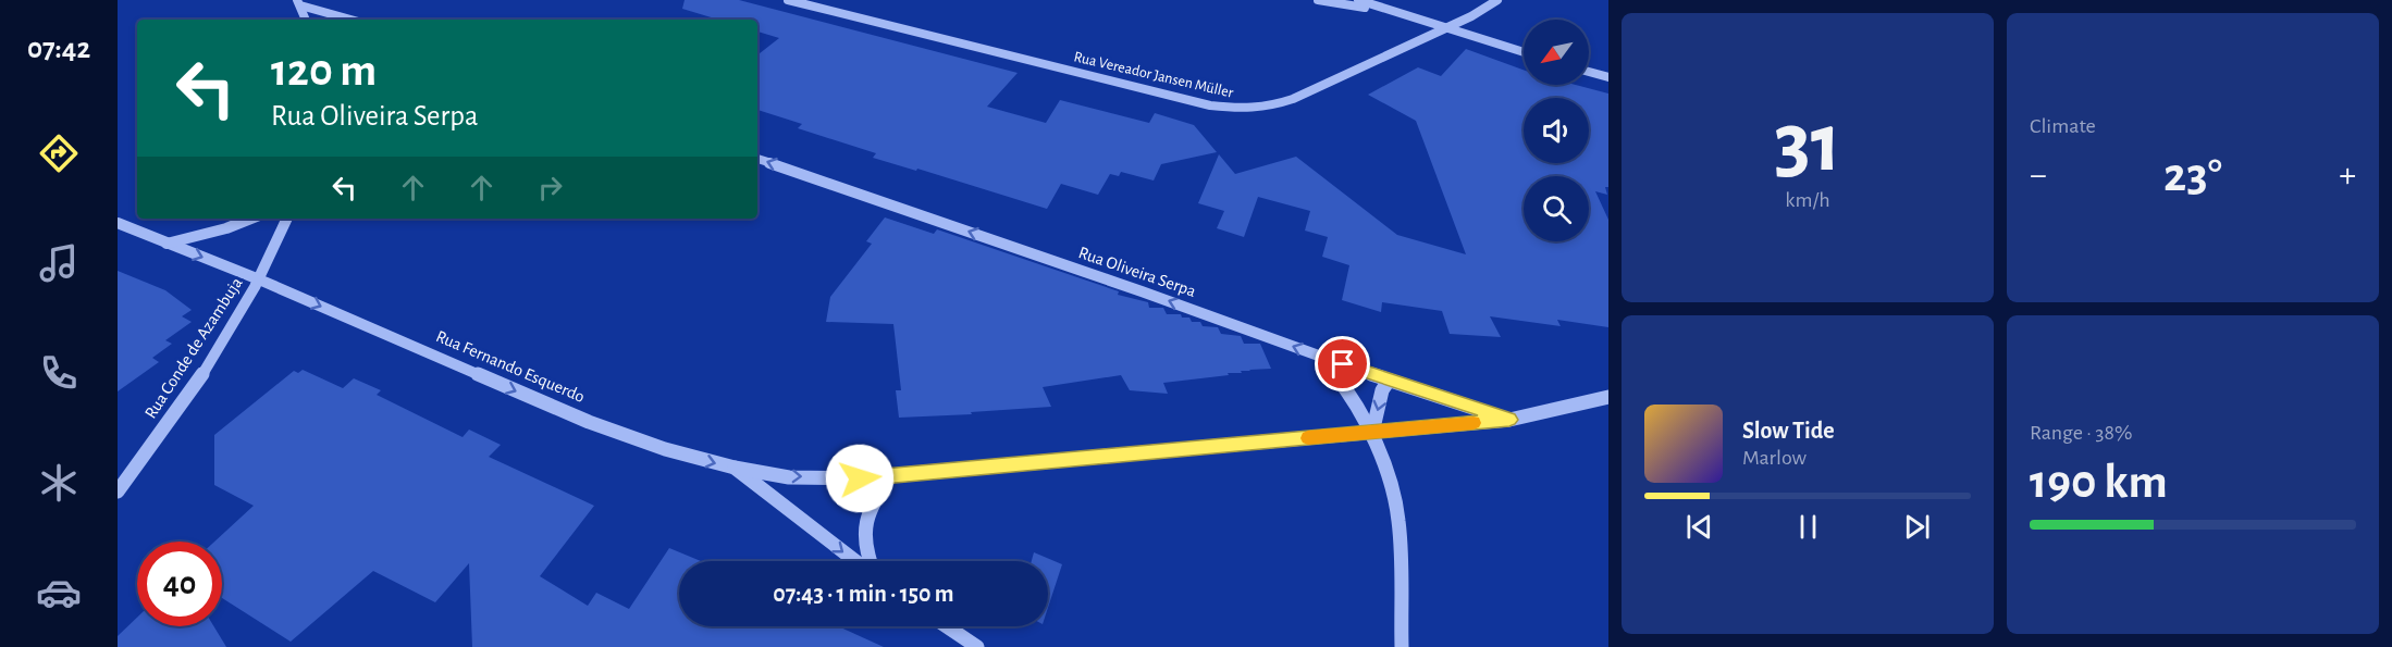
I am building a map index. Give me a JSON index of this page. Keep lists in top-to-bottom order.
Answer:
{
  "streets": {
    "street": [
      "Rua Vereador Jansen Müller",
      "Rua Oliveira Serpa",
      "Rua Conde de Azambuja",
      "Rua Fernando Esquerdo"
    ]
  },
  "crossings": [
    ["Rua Conde de Azambuja", "Rua Fernando Esquerdo"]
  ],
  "one_way": ["Rua Oliveira Serpa", "Rua Fernando Esquerdo"],
  "north": "bottom left",
  "page": {
    "tabs": "07:42",
    "tile": [
      ["31", "km/h"],
      "Climate",
      ["Range · 38%", "190 km"]
    ],
    "turn": ["120 m", "Rua Oliveira Serpa"],
    "heat": ["−", "23°", "+"],
    "song": ["Slow Tide", "Marlow"],
    "limit": "40",
    "trip": "07:43 · 1 min · 150 m"
  }
}
